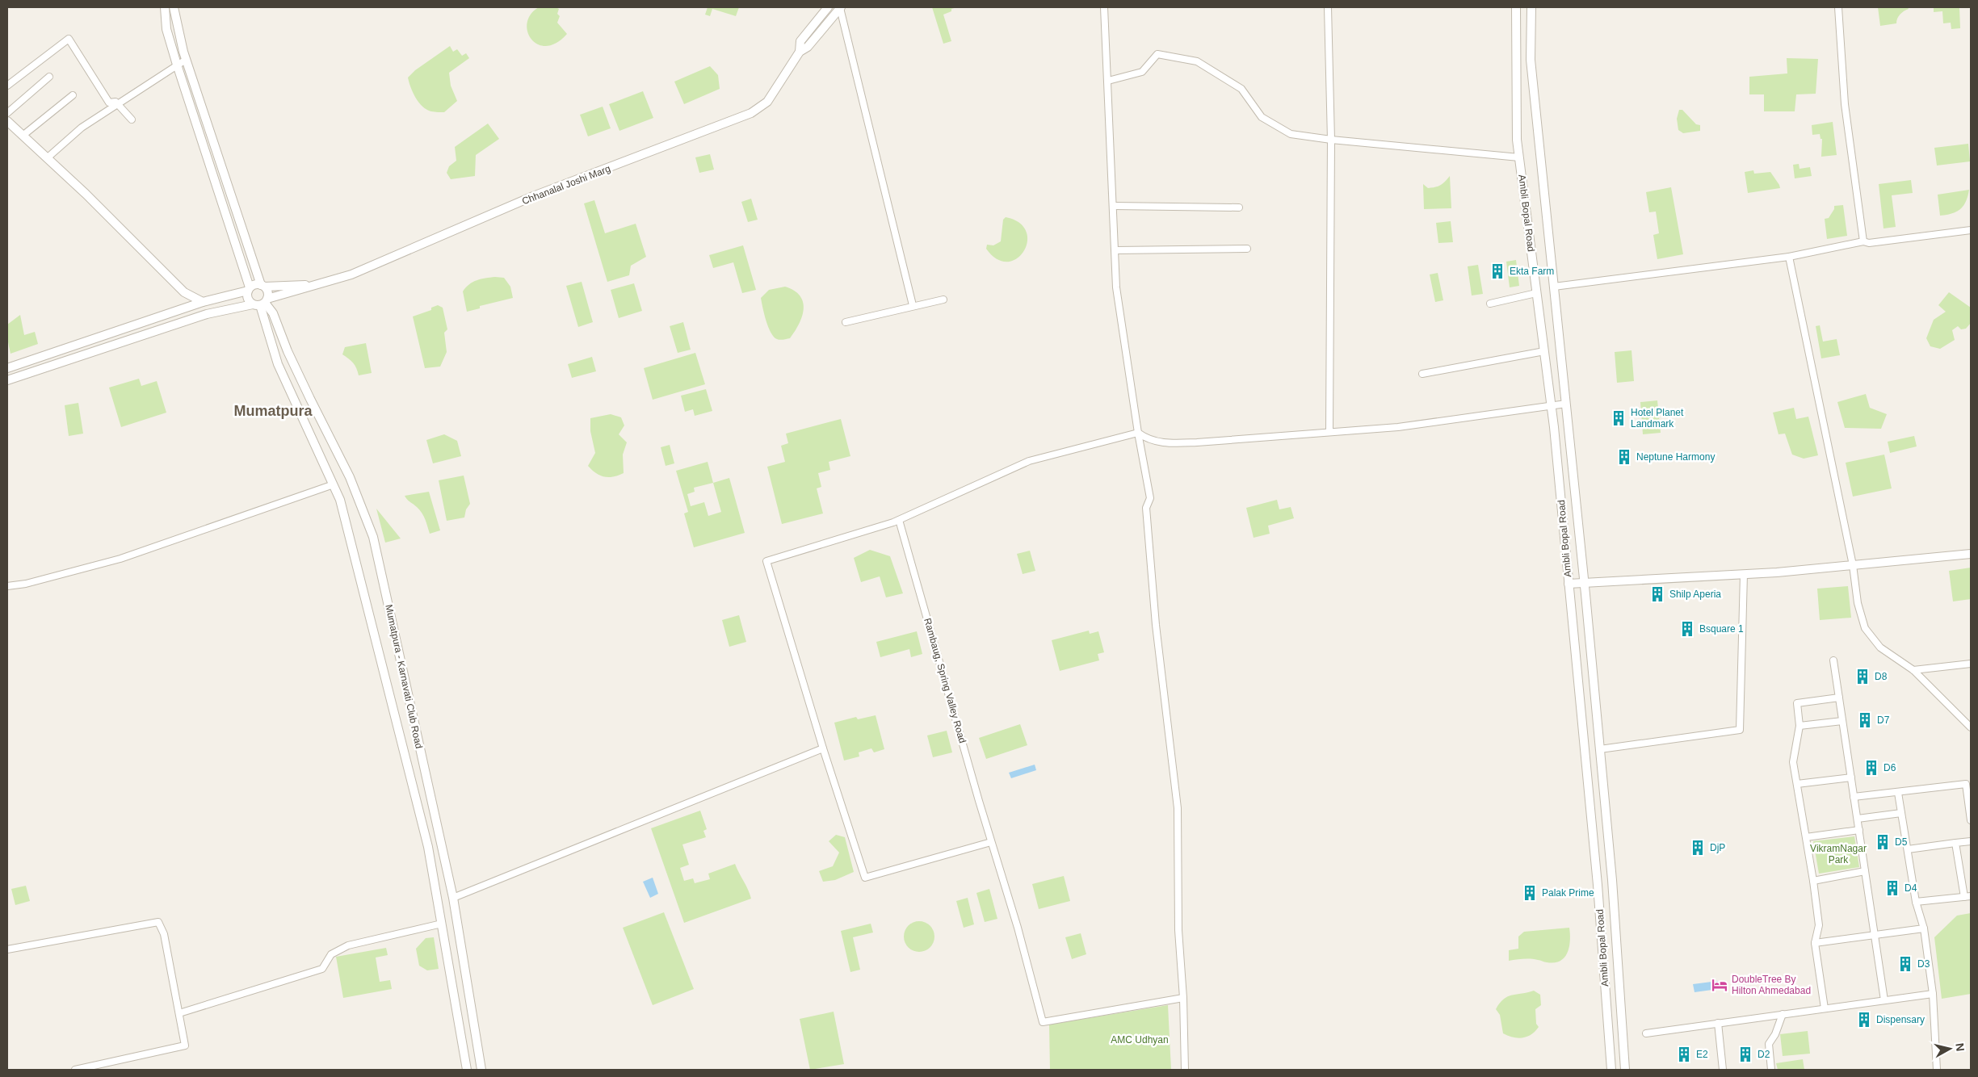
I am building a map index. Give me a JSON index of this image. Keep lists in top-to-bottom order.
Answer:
{
  "streets": {
    "street": [
      "Chhanalal Joshi Marg",
      "Ambli Bopal Road",
      "Mumatpura - Karnavati Club Road",
      "Rambaug, Spring Valley Road"
    ]
  },
  "crossings": [
    ["Chhanalal Joshi Marg", "Mumatpura - Karnavati Club Road"]
  ],
  "districts": ["Mumatpura"],
  "parks": ["VikramNagar Park", "AMC Udhyan"],
  "places": {
    "building": [
      "Ekta Farm",
      "Hotel Planet Landmark",
      "Neptune Harmony",
      "Shilp Aperia",
      "Bsquare 1",
      "D8",
      "D7",
      "D6",
      "D5",
      "DjP",
      "D4",
      "Palak Prime",
      "D3",
      "Dispensary",
      "E2",
      "D2"
    ],
    "hotel": ["DoubleTree By Hilton Ahmedabad"]
  },
  "north": "right"
}
